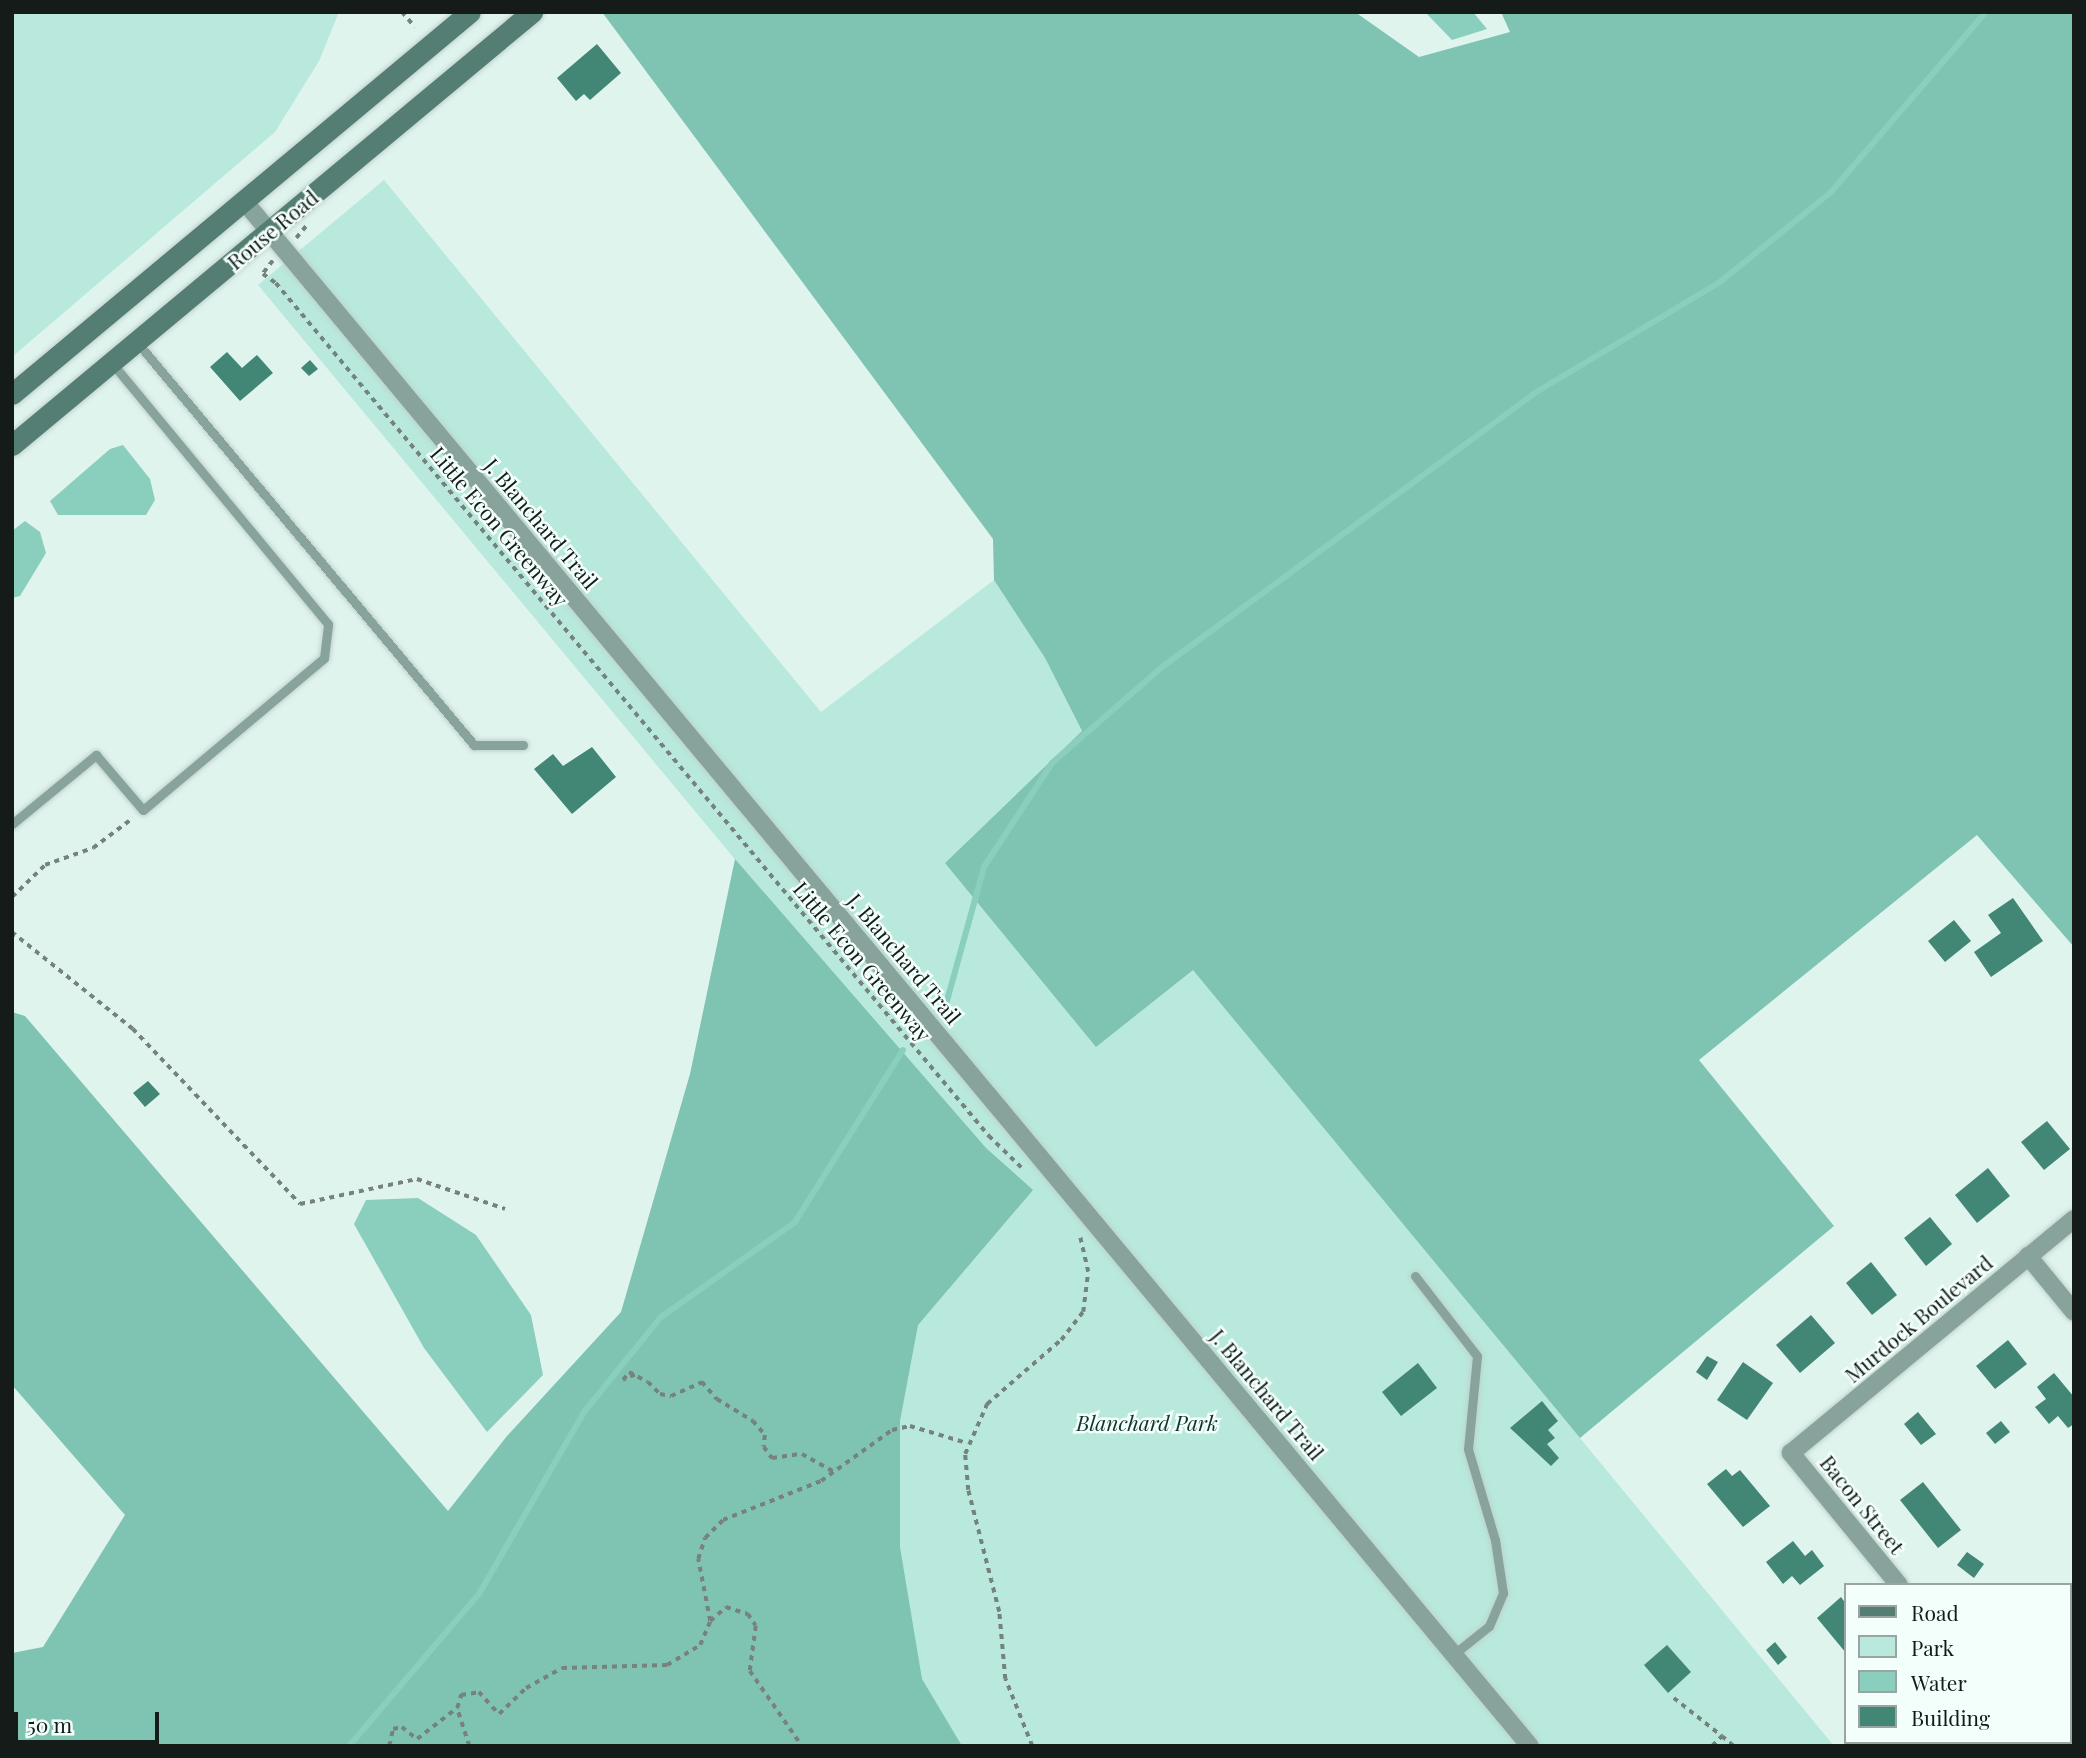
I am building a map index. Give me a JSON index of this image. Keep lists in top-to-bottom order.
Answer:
{
  "streets": {
    "street": [
      "Rouse Road",
      "J. Blanchard Trail",
      "Murdock Boulevard",
      "Bacon Street"
    ],
    "path": ["Little Econ Greenway"]
  },
  "crossings": [
    ["Rouse Road", "J. Blanchard Trail"],
    ["Murdock Boulevard", "Bacon Street"]
  ],
  "parks": ["Blanchard Park"],
  "legend": [
    "Road",
    "Park",
    "Water",
    "Building"
  ],
  "scale_bar": "50 m"
}
